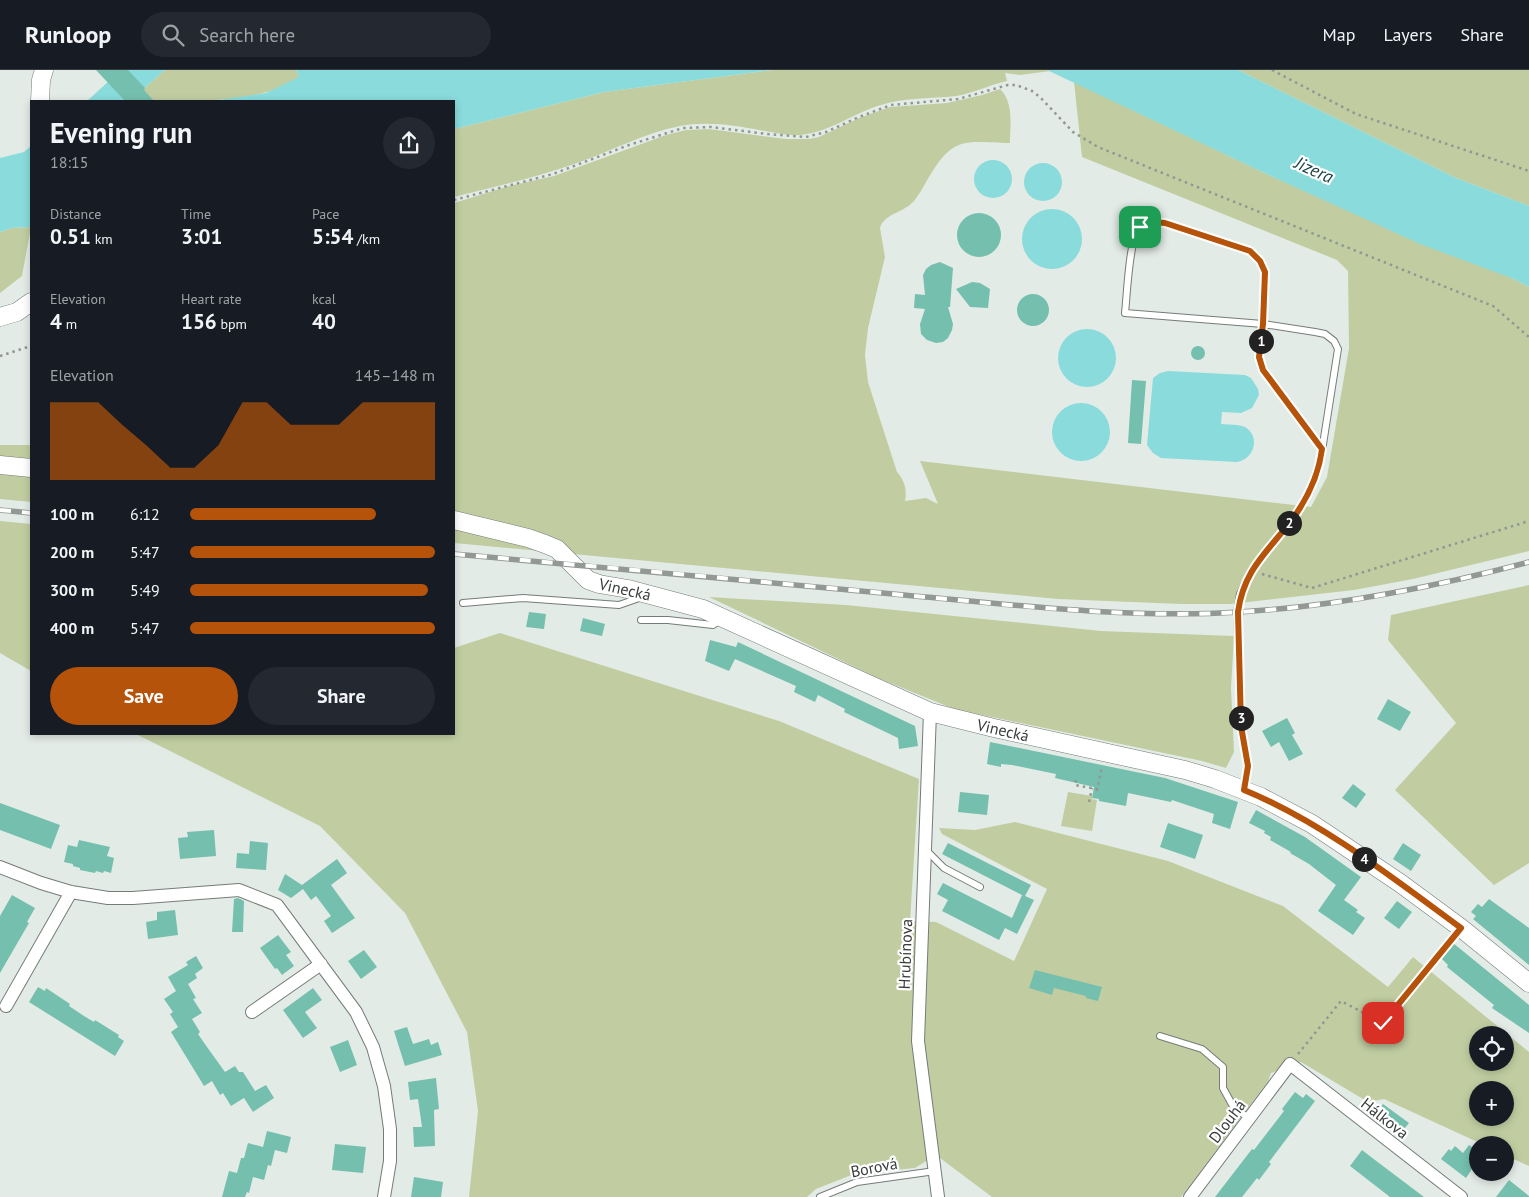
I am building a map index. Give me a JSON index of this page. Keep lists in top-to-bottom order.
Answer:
{
  "streets": {
    "street": [
      "Vinecká",
      "Hrubínova",
      "Hálkova",
      "Dlouhá"
    ],
    "lane": ["Borová"]
  },
  "crossings": [
    ["Vinecká", "Hrubínova"],
    ["Hrubínova", "Borová"],
    ["Hálkova", "Dlouhá"]
  ],
  "water": ["Jizera"],
  "page": {
    "header": "Runloop",
    "search": "Search here",
    "nav": ["Map", "Layers", "Share"],
    "heading": ["Evening run", "18:15"],
    "stats": [
      ["Distance", "0.51 km"],
      ["Time", "3:01"],
      ["Pace", "5:54 /km"],
      ["Elevation", "4 m"],
      ["Heart rate", "156 bpm"],
      ["kcal", "40"]
    ],
    "pins": [
      "1",
      "2",
      "3",
      "4"
    ],
    "chart": ["Elevation", "145–148 m"],
    "list": [
      {
        "name": "100 m",
        "note": "6:12"
      },
      {
        "name": "200 m",
        "note": "5:47"
      },
      {
        "name": "300 m",
        "note": "5:49"
      },
      {
        "name": "400 m",
        "note": "5:47"
      }
    ],
    "buttons": ["Save", "Share"],
    "map_buttons": ["+", "−"]
  }
}
